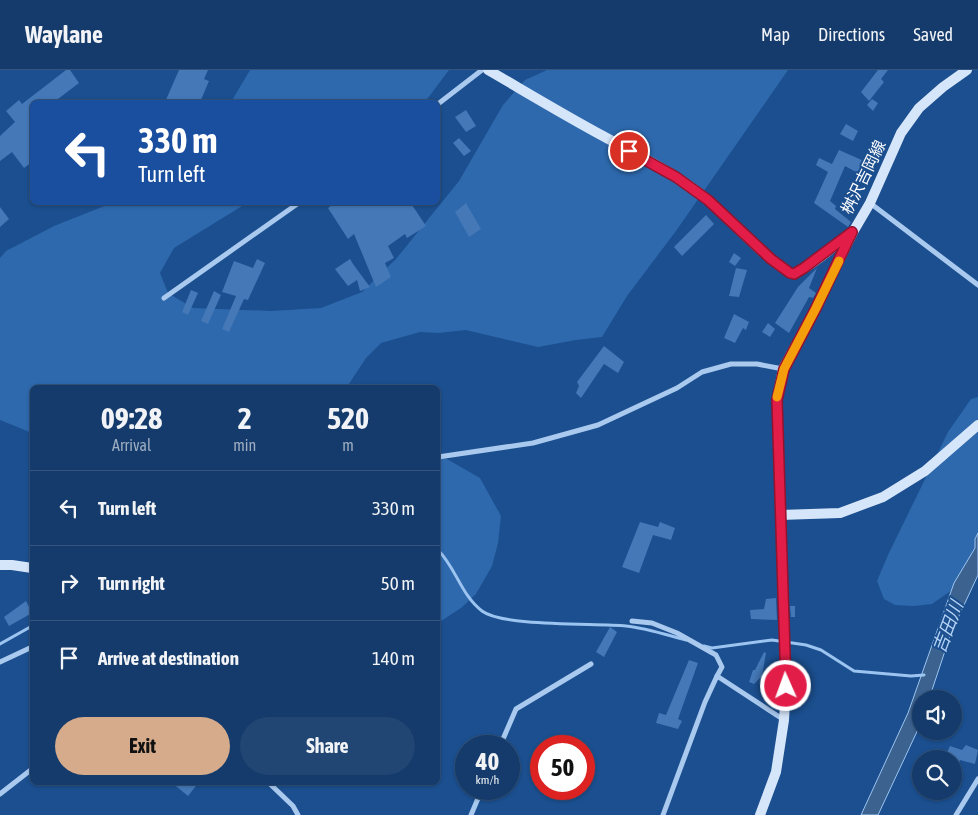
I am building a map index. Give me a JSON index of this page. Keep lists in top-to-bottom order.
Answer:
{
  "streets": {
    "main road": ["桝沢吉岡線"]
  },
  "water": ["吉田川"],
  "page": {
    "header": "Waylane",
    "nav": ["Map", "Directions", "Saved"],
    "turn": ["330 m", "Turn left"],
    "eta": [
      "09:28",
      "Arrival",
      "2",
      "min",
      "520",
      "m"
    ],
    "list": [
      {
        "name": "Turn left",
        "value": "330 m"
      },
      {
        "name": "Turn right",
        "value": "50 m"
      },
      {
        "name": "Arrive at destination",
        "value": "140 m"
      }
    ],
    "buttons": ["Exit", "Share"],
    "speed": "40 km/h",
    "limit": "50"
  }
}
